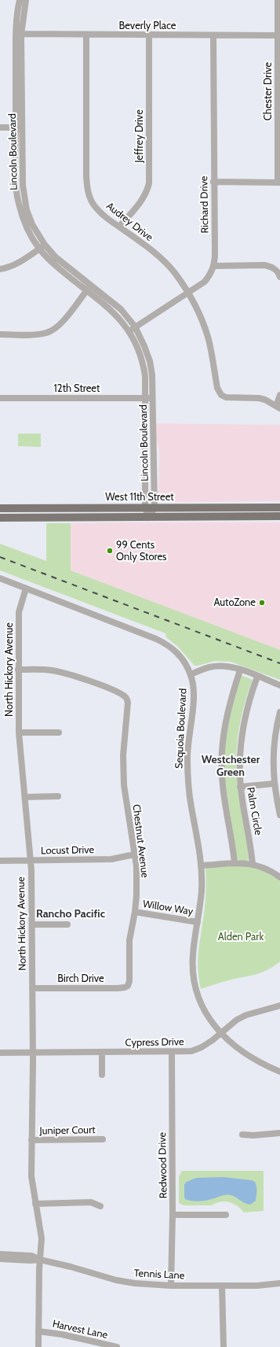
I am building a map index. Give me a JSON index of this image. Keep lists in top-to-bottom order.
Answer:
{
  "streets": {
    "main road": ["West 11th Street"],
    "street": [
      "Beverly Place",
      "Chester Drive",
      "Jeffrey Drive",
      "Lincoln Boulevard",
      "Richard Drive",
      "Audrey Drive",
      "12th Street",
      "North Hickory Avenue",
      "Sequoia Boulevard",
      "Palm Circle",
      "Chestnut Avenue",
      "Locust Drive",
      "Willow Way",
      "Birch Drive",
      "Cypress Drive",
      "Juniper Court",
      "Redwood Drive",
      "Tennis Lane",
      "Harvest Lane"
    ]
  },
  "crossings": [
    ["Beverly Place", "Chester Drive"],
    ["Beverly Place", "Jeffrey Drive"],
    ["Beverly Place", "Lincoln Boulevard"],
    ["Beverly Place", "Richard Drive"],
    ["Beverly Place", "Audrey Drive"],
    ["Jeffrey Drive", "Audrey Drive"],
    ["Lincoln Boulevard", "Richard Drive"],
    ["Lincoln Boulevard", "12th Street"],
    ["Lincoln Boulevard", "West 11th Street"],
    ["Richard Drive", "Audrey Drive"],
    ["North Hickory Avenue", "Sequoia Boulevard"],
    ["North Hickory Avenue", "Chestnut Avenue"],
    ["North Hickory Avenue", "Locust Drive"],
    ["North Hickory Avenue", "Birch Drive"],
    ["North Hickory Avenue", "Cypress Drive"],
    ["North Hickory Avenue", "Juniper Court"],
    ["North Hickory Avenue", "Tennis Lane"],
    ["North Hickory Avenue", "Harvest Lane"],
    ["Sequoia Boulevard", "Willow Way"],
    ["Sequoia Boulevard", "Cypress Drive"],
    ["Chestnut Avenue", "Locust Drive"],
    ["Chestnut Avenue", "Willow Way"],
    ["Chestnut Avenue", "Birch Drive"],
    ["Cypress Drive", "Redwood Drive"],
    ["Redwood Drive", "Tennis Lane"]
  ],
  "districts": ["Westchester Green", "Rancho Pacific"],
  "parks": ["Alden Park"],
  "places": ["99 Cents Only Stores", "AutoZone"]
}
